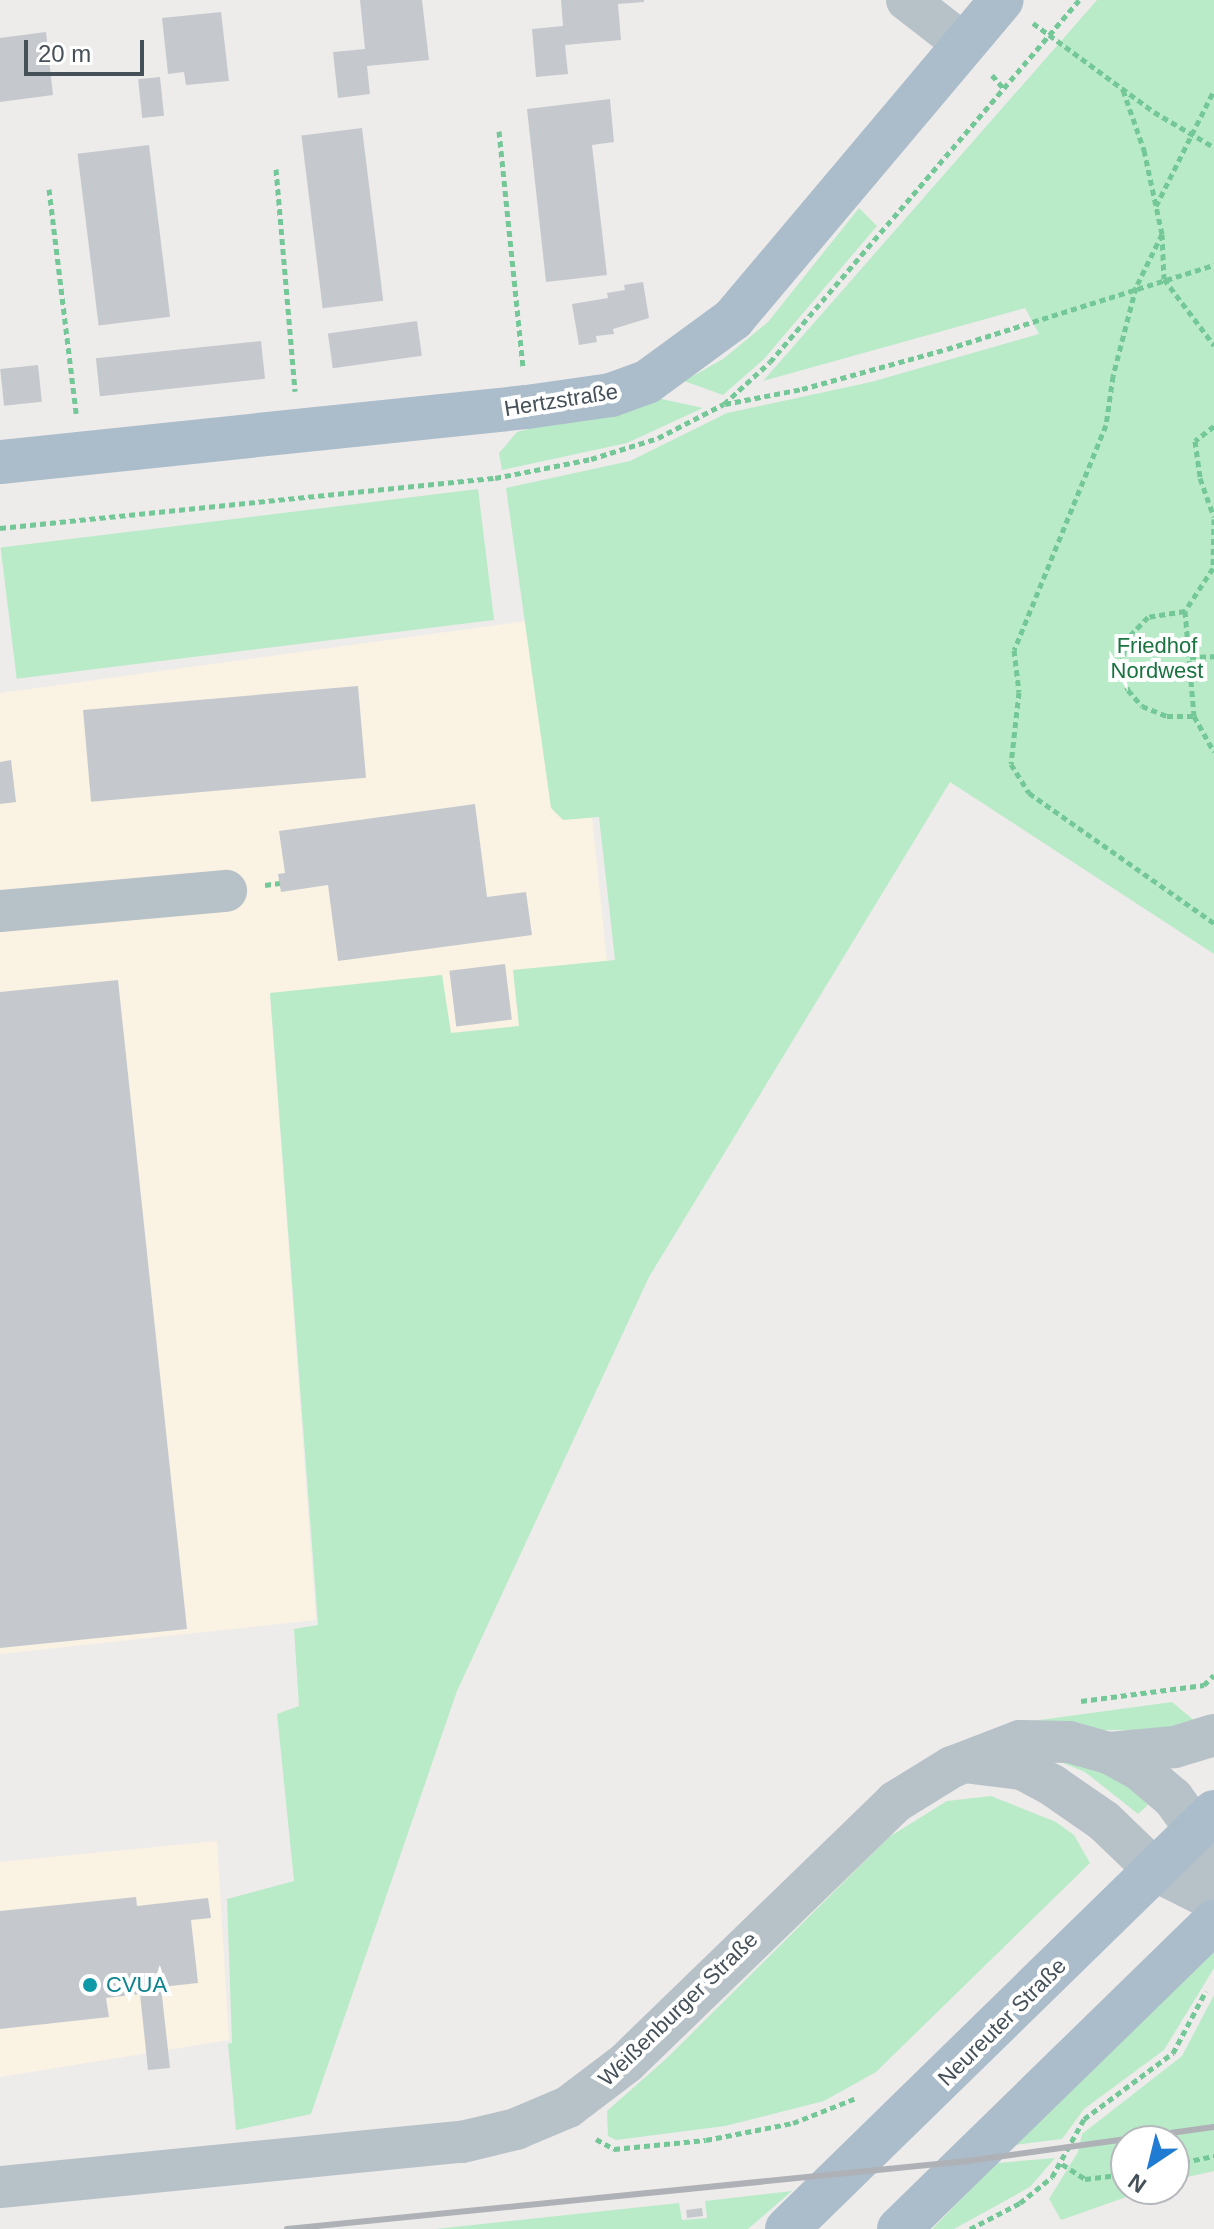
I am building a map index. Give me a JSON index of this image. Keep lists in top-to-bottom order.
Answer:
{
  "streets": {
    "main road": ["Hertzstraße", "Neureuter Straße"],
    "street": ["Weißenburger Straße"]
  },
  "crossings": [
    ["Weißenburger Straße", "Neureuter Straße"]
  ],
  "parks": ["Friedhof Nordwest"],
  "places": ["CVUA"],
  "scale_bar": "20 m",
  "north": "bottom left"
}
